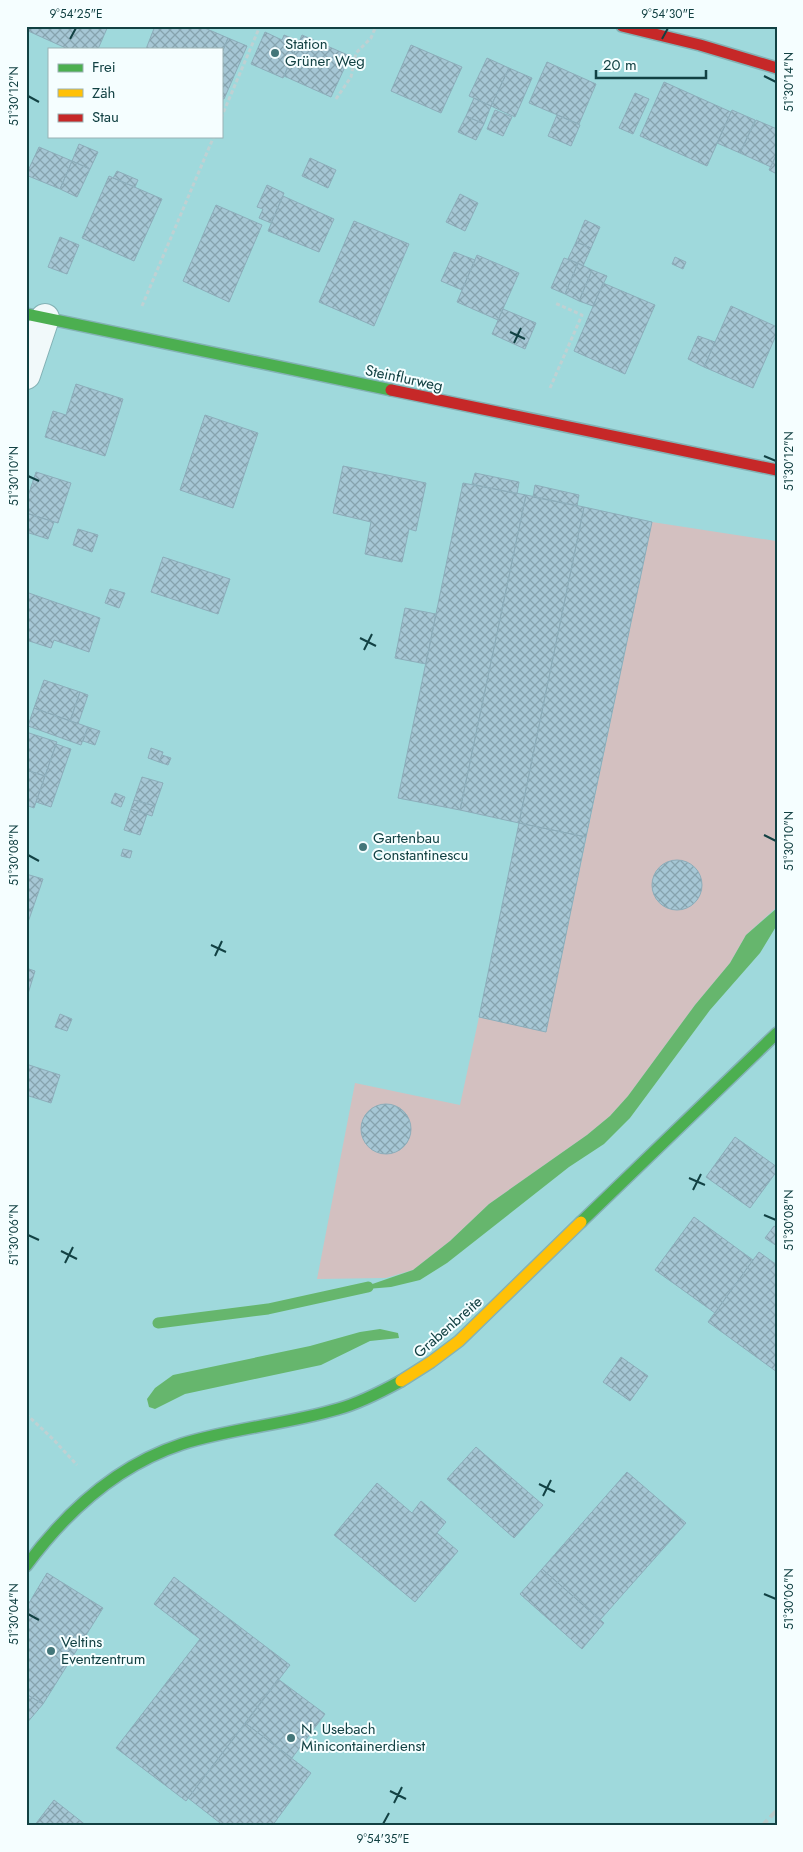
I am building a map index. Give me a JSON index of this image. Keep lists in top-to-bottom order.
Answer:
{
  "streets": {
    "street": ["Steinflurweg", "Grabenbreite"]
  },
  "places": [
    "Station Grüner Weg",
    "Gartenbau Constantinescu",
    "Veltins Eventzentrum",
    "N. Usebach Minicontainerdienst"
  ],
  "legend": ["Frei", "Zäh", "Stau"],
  "scale_bar": "20 m",
  "coordinates": [
    "9°54'25\"E",
    "9°54'30\"E",
    "51°30'14\"N",
    "51°30'12\"N",
    "51°30'10\"N",
    "51°30'08\"N",
    "51°30'06\"N",
    "51°30'04\"N",
    "9°54'35\"E"
  ]
}
